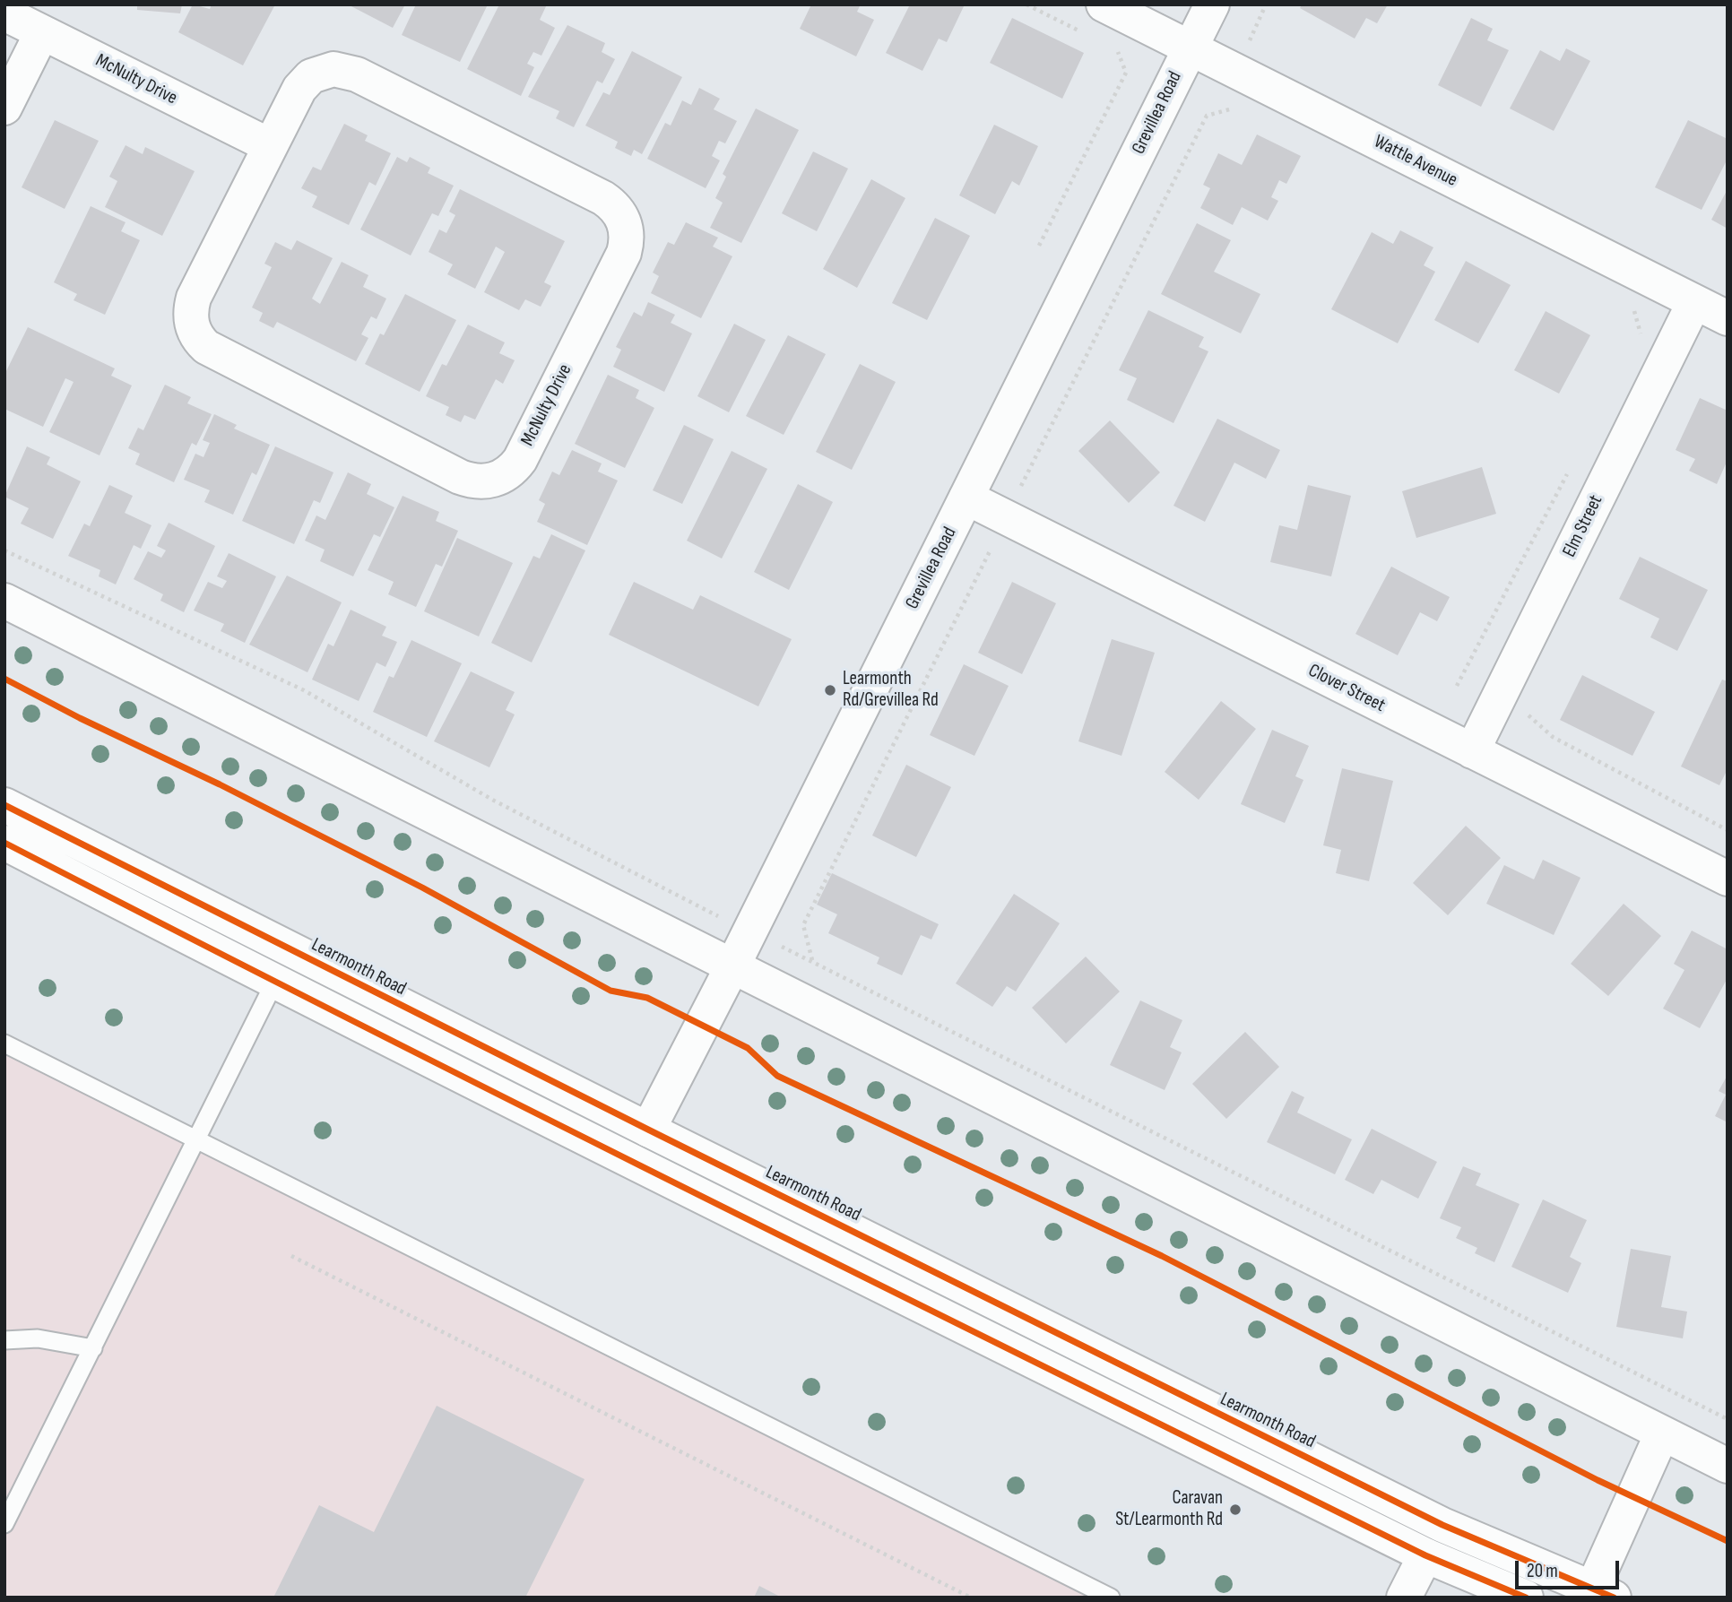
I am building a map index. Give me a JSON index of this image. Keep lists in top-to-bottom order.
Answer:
{
  "streets": {
    "street": [
      "McNulty Drive",
      "Grevillea Road",
      "Wattle Avenue",
      "Elm Street",
      "Clover Street",
      "Learmonth Road"
    ]
  },
  "crossings": [
    ["Grevillea Road", "Wattle Avenue"],
    ["Grevillea Road", "Clover Street"],
    ["Grevillea Road", "Learmonth Road"],
    ["Wattle Avenue", "Elm Street"],
    ["Elm Street", "Clover Street"]
  ],
  "places": ["Learmonth Rd/Grevillea Rd", "Caravan St/Learmonth Rd"],
  "scale_bar": "20 m"
}
